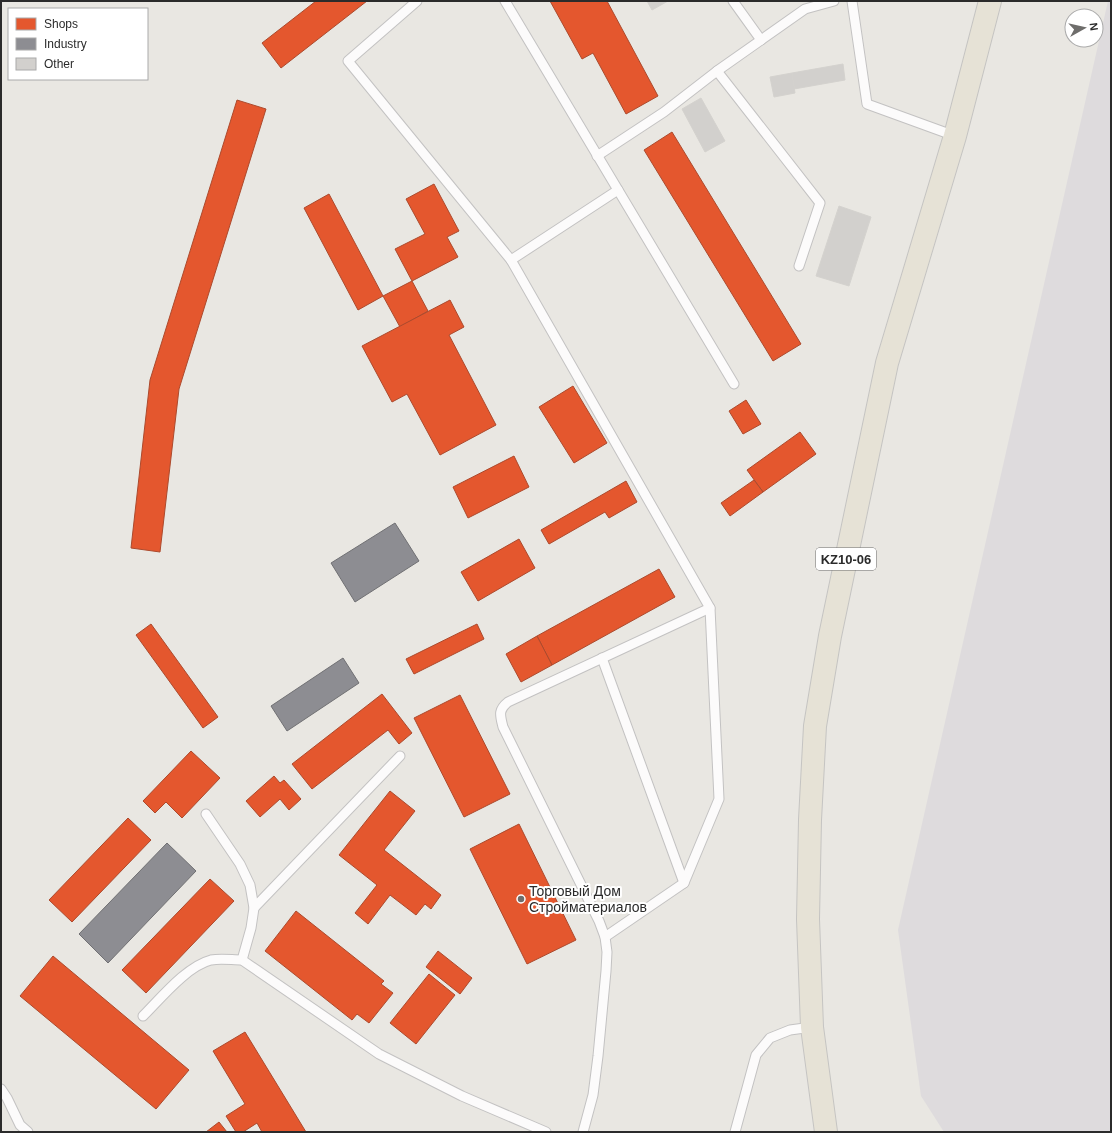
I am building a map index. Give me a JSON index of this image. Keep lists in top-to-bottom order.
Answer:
{
  "streets": {
    "highway": ["KZ10-06"]
  },
  "places": ["Торговый Дом Стройматериалов"],
  "legend": ["Shops", "Industry", "Other"],
  "north": "right"
}
